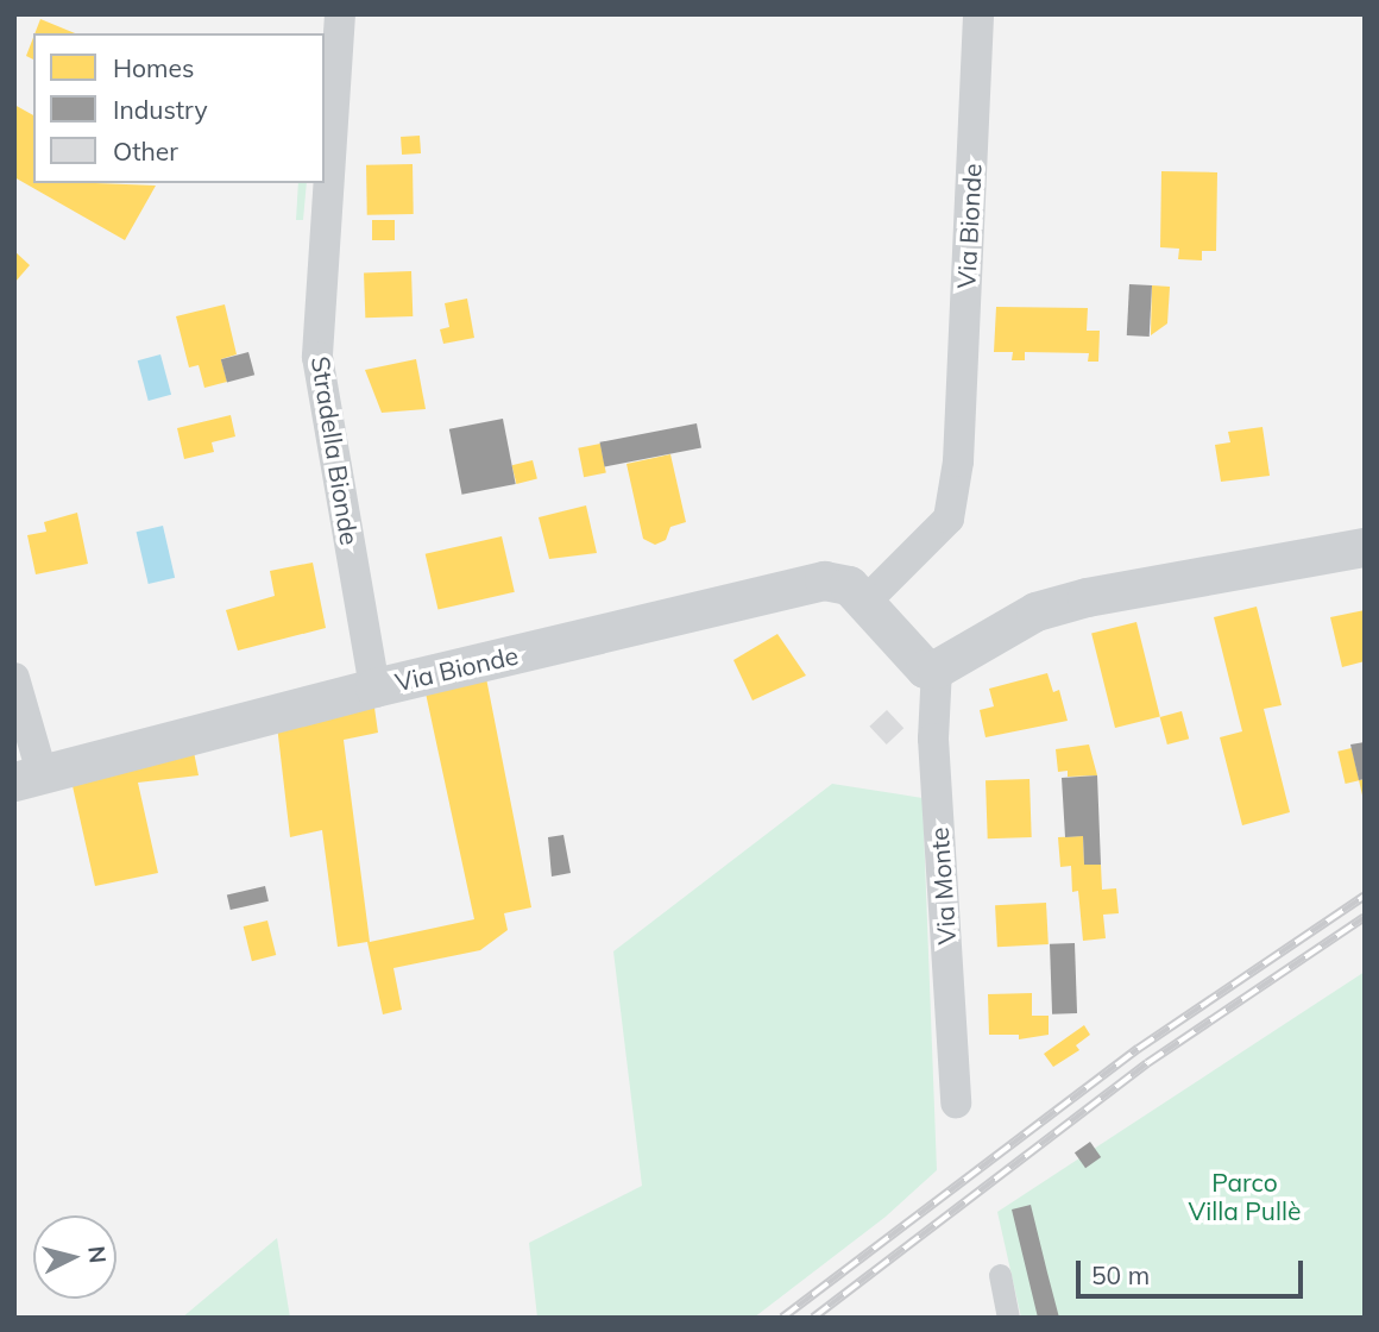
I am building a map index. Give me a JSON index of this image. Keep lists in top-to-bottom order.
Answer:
{
  "streets": {
    "street": ["Via Bionde", "Stradella Bionde", "Via Monte"]
  },
  "crossings": [
    ["Via Bionde", "Stradella Bionde"],
    ["Via Bionde", "Via Monte"]
  ],
  "parks": ["Parco Villa Pullè"],
  "legend": ["Homes", "Industry", "Other"],
  "scale_bar": "50 m",
  "north": "right"
}
